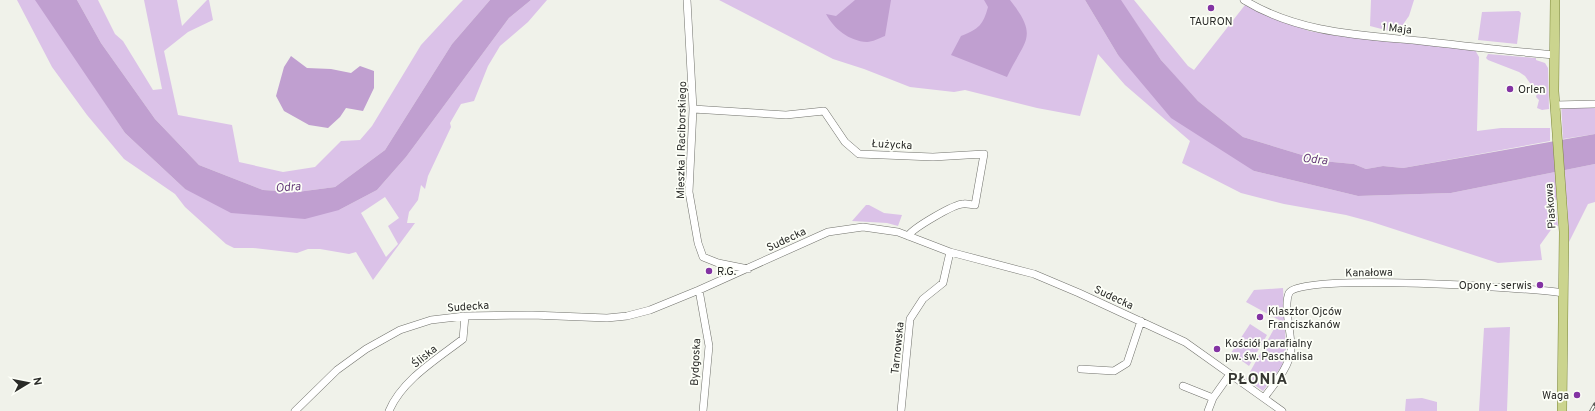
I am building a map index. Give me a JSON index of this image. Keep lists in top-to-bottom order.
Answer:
{
  "streets": {
    "main road": ["Piaskowa"],
    "street": [
      "1 Maja",
      "Mieszka I Raciborskiego",
      "Łużycka",
      "Sudecka",
      "Kanałowa",
      "Tarnowska",
      "Śliska",
      "Bydgoska"
    ]
  },
  "crossings": [
    ["1 Maja", "Piaskowa"],
    ["Mieszka I Raciborskiego", "Łużycka"],
    ["Mieszka I Raciborskiego", "Sudecka"],
    ["Łużycka", "Sudecka"],
    ["Piaskowa", "Kanałowa"],
    ["Sudecka", "Kanałowa"],
    ["Sudecka", "Tarnowska"],
    ["Sudecka", "Śliska"],
    ["Sudecka", "Bydgoska"]
  ],
  "districts": ["PŁONIA"],
  "water": ["Odra"],
  "places": [
    "TAURON",
    "Orlen",
    "R.G.",
    "Opony - serwis",
    "Klasztor Ojców Franciszkanów",
    "Kościół parafialny pw. św. Paschalisa",
    "Waga"
  ],
  "north": "right"
}
